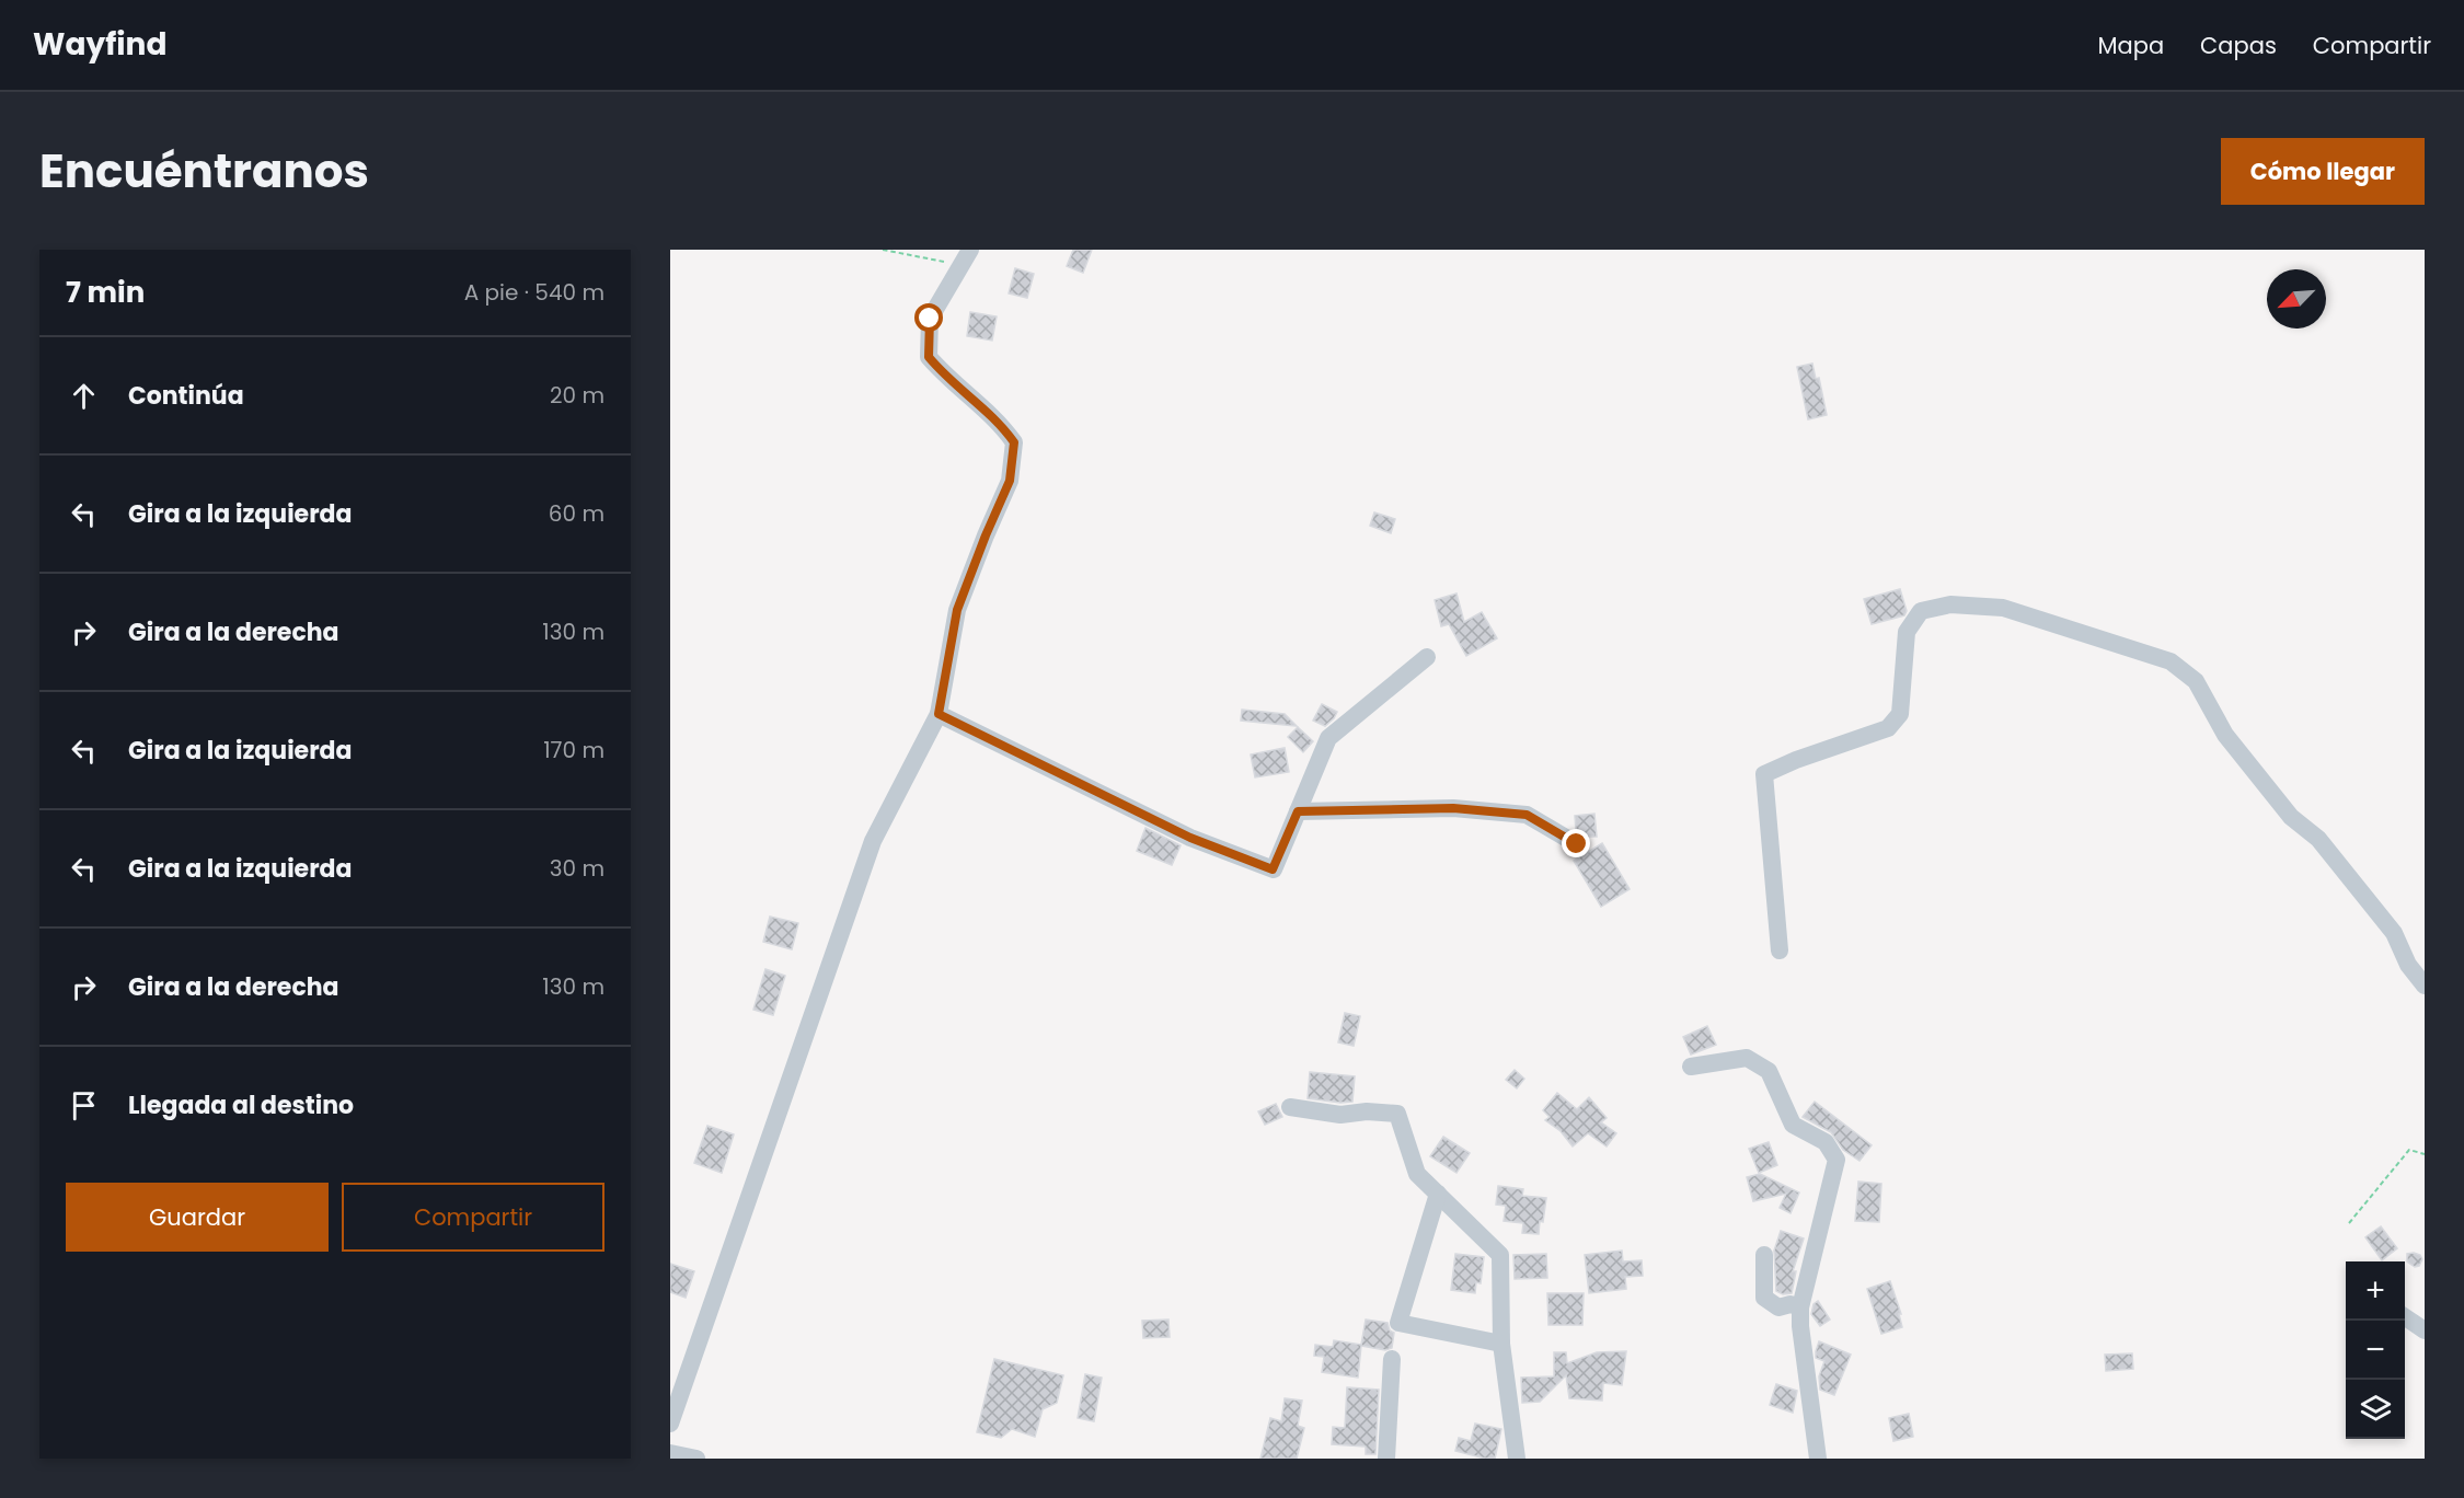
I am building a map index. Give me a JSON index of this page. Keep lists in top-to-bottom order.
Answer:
{
  "north": "bottom left",
  "page": {
    "header": "Wayfind",
    "nav": ["Mapa", "Capas", "Compartir"],
    "title": "Encuéntranos",
    "buttons": [
      "Cómo llegar",
      ["Guardar", "Compartir"]
    ],
    "heading": ["7 min", "A pie · 540 m"],
    "list": [
      ["Continúa", "20 m"],
      ["Gira a la izquierda", "60 m"],
      ["Gira a la derecha", "130 m"],
      ["Gira a la izquierda", "170 m"],
      ["Gira a la izquierda", "30 m"],
      ["Gira a la derecha", "130 m"],
      "Llegada al destino"
    ],
    "map_buttons": ["+", "−"]
  }
}
